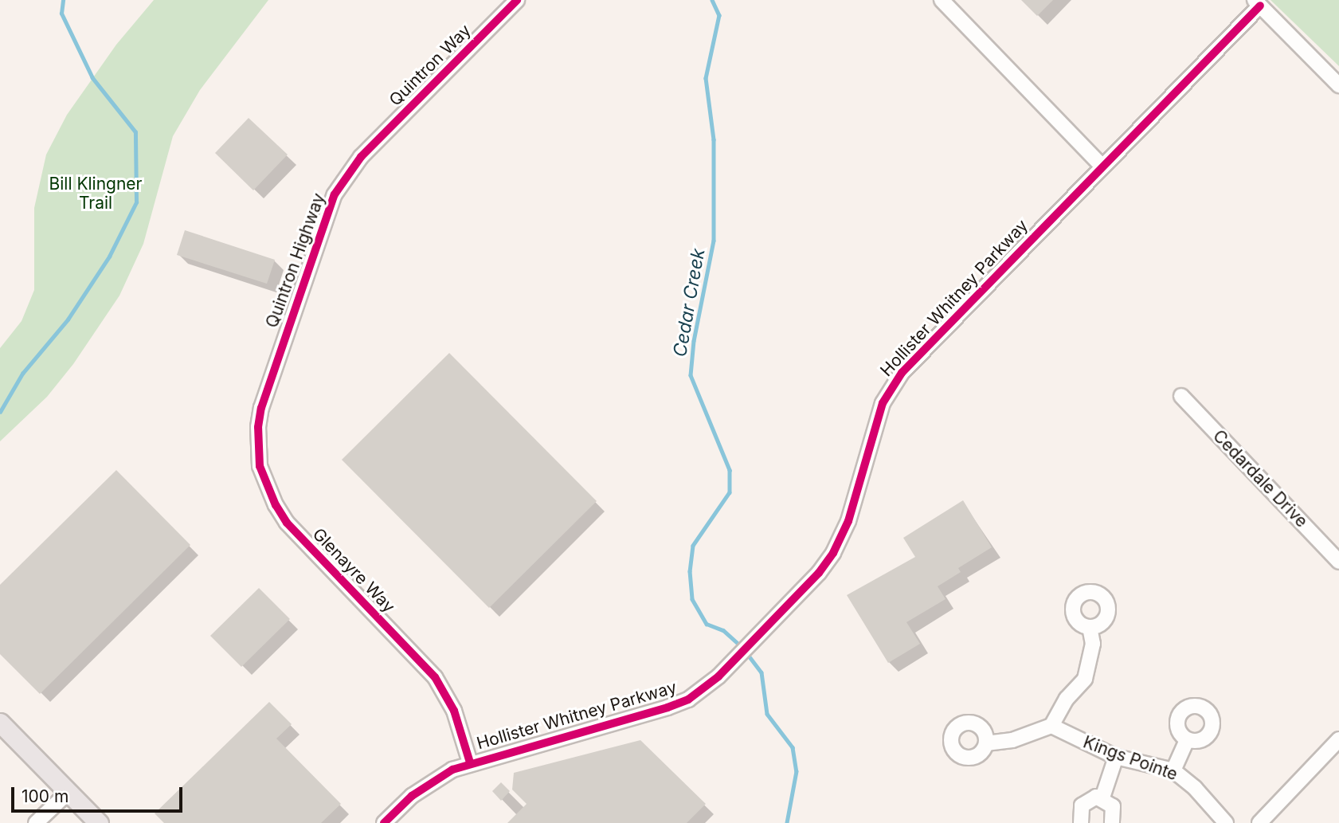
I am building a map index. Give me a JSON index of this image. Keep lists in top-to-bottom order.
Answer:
{
  "streets": {
    "street": [
      "Quintron Way",
      "Quintron Highway",
      "Hollister Whitney Parkway",
      "Cedardale Drive",
      "Glenayre Way",
      "Kings Pointe"
    ]
  },
  "crossings": [
    ["Quintron Way", "Quintron Highway"],
    ["Quintron Highway", "Glenayre Way"],
    ["Hollister Whitney Parkway", "Glenayre Way"]
  ],
  "water": ["Cedar Creek"],
  "parks": ["Bill Klingner Trail"],
  "scale_bar": "100 m"
}
